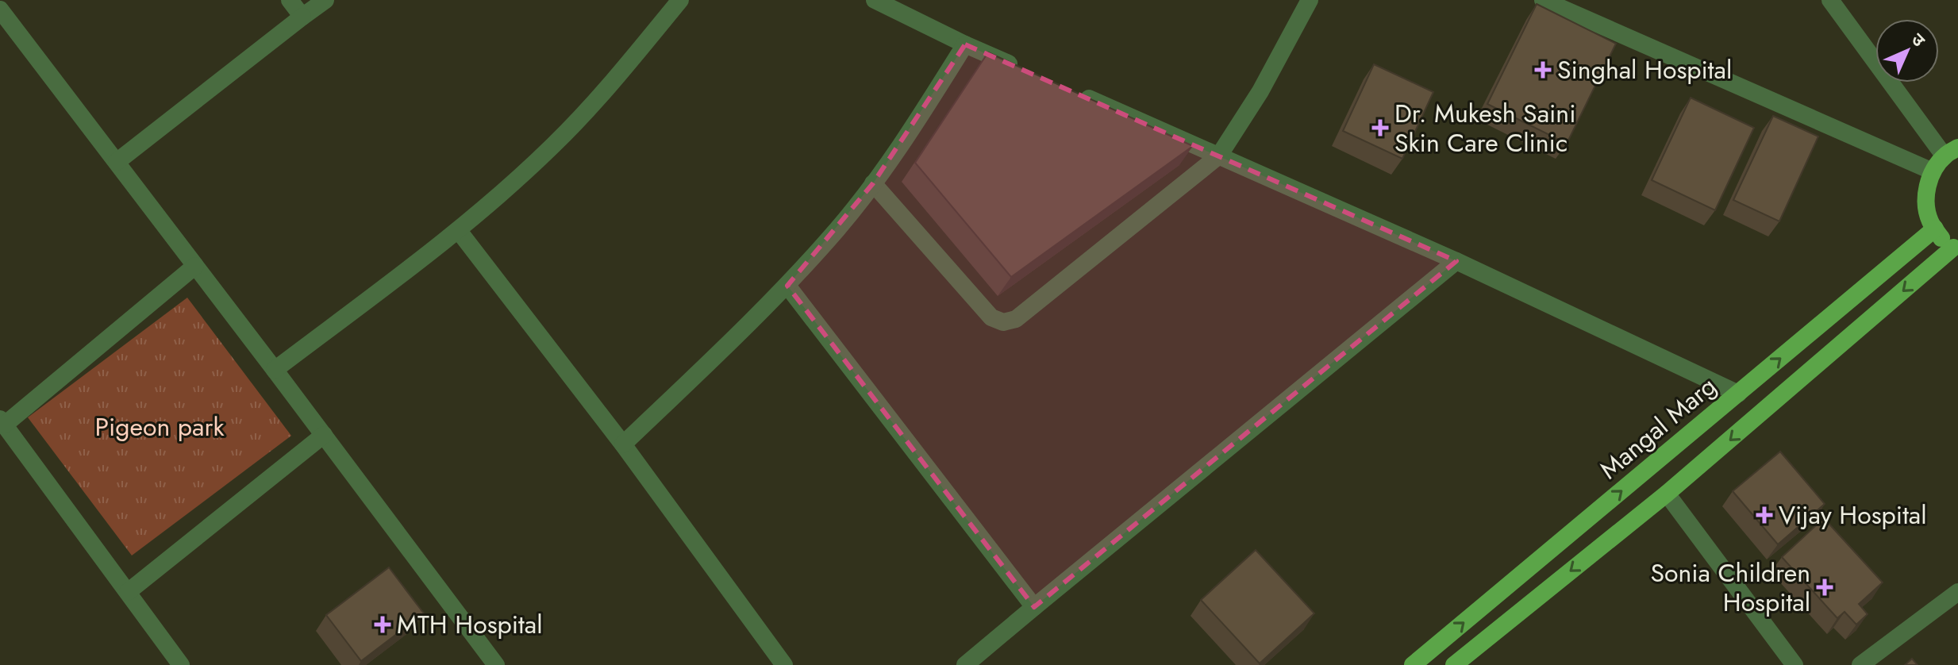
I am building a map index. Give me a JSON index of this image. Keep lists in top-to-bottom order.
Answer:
{
  "streets": {
    "main road": ["Mangal Marg"]
  },
  "parks": ["Pigeon park"],
  "places": {
    "health": [
      "Singhal Hospital",
      "Dr. Mukesh Saini Skin Care Clinic",
      "Vijay Hospital",
      "Sonia Children Hospital",
      "MTH Hospital"
    ]
  },
  "north": "top right"
}
